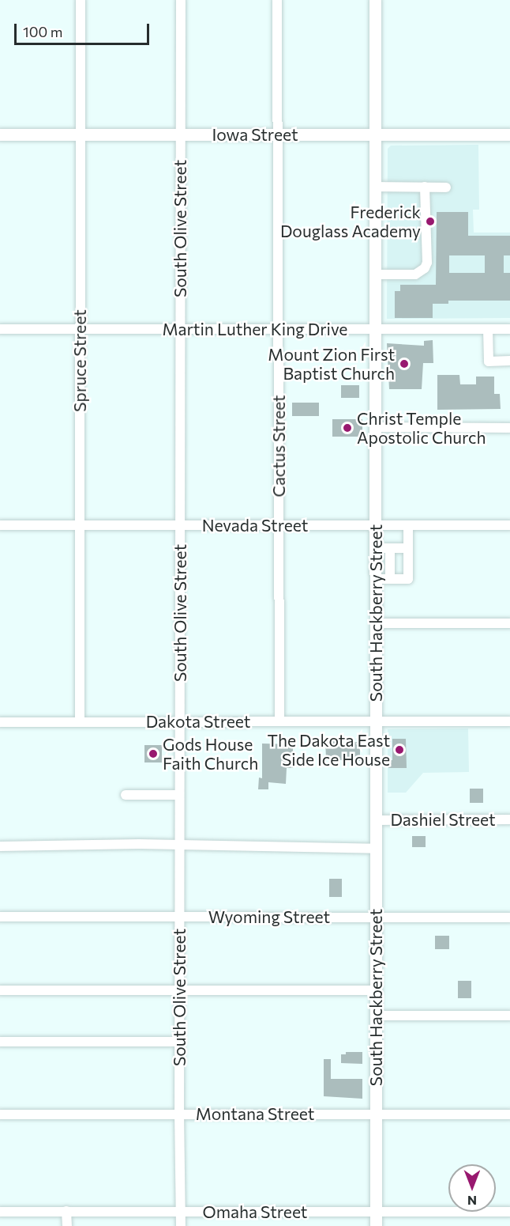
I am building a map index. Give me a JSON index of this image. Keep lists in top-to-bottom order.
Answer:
{
  "streets": {
    "main road": ["Iowa Street", "South Hackberry Street"],
    "street": [
      "South Olive Street",
      "Martin Luther King Drive",
      "Spruce Street",
      "Cactus Street",
      "Nevada Street",
      "Dakota Street",
      "Dashiel Street",
      "Wyoming Street",
      "Montana Street",
      "Omaha Street"
    ]
  },
  "crossings": [
    ["Iowa Street", "South Olive Street"],
    ["Iowa Street", "Spruce Street"],
    ["Iowa Street", "Cactus Street"],
    ["Iowa Street", "South Hackberry Street"],
    ["South Olive Street", "Martin Luther King Drive"],
    ["South Olive Street", "Nevada Street"],
    ["South Olive Street", "Dakota Street"],
    ["South Olive Street", "Wyoming Street"],
    ["South Olive Street", "Montana Street"],
    ["South Olive Street", "Omaha Street"],
    ["Martin Luther King Drive", "Spruce Street"],
    ["Martin Luther King Drive", "Cactus Street"],
    ["Martin Luther King Drive", "South Hackberry Street"],
    ["Spruce Street", "Nevada Street"],
    ["Spruce Street", "Dakota Street"],
    ["Cactus Street", "Nevada Street"],
    ["Cactus Street", "Dakota Street"],
    ["Nevada Street", "South Hackberry Street"],
    ["South Hackberry Street", "Dakota Street"],
    ["South Hackberry Street", "Dashiel Street"],
    ["South Hackberry Street", "Wyoming Street"],
    ["South Hackberry Street", "Montana Street"],
    ["South Hackberry Street", "Omaha Street"]
  ],
  "places": [
    "Frederick Douglass Academy",
    "Mount Zion First Baptist Church",
    "Christ Temple Apostolic Church",
    "The Dakota East Side Ice House",
    "Gods House Faith Church"
  ],
  "scale_bar": "100 m",
  "north": "bottom"
}
